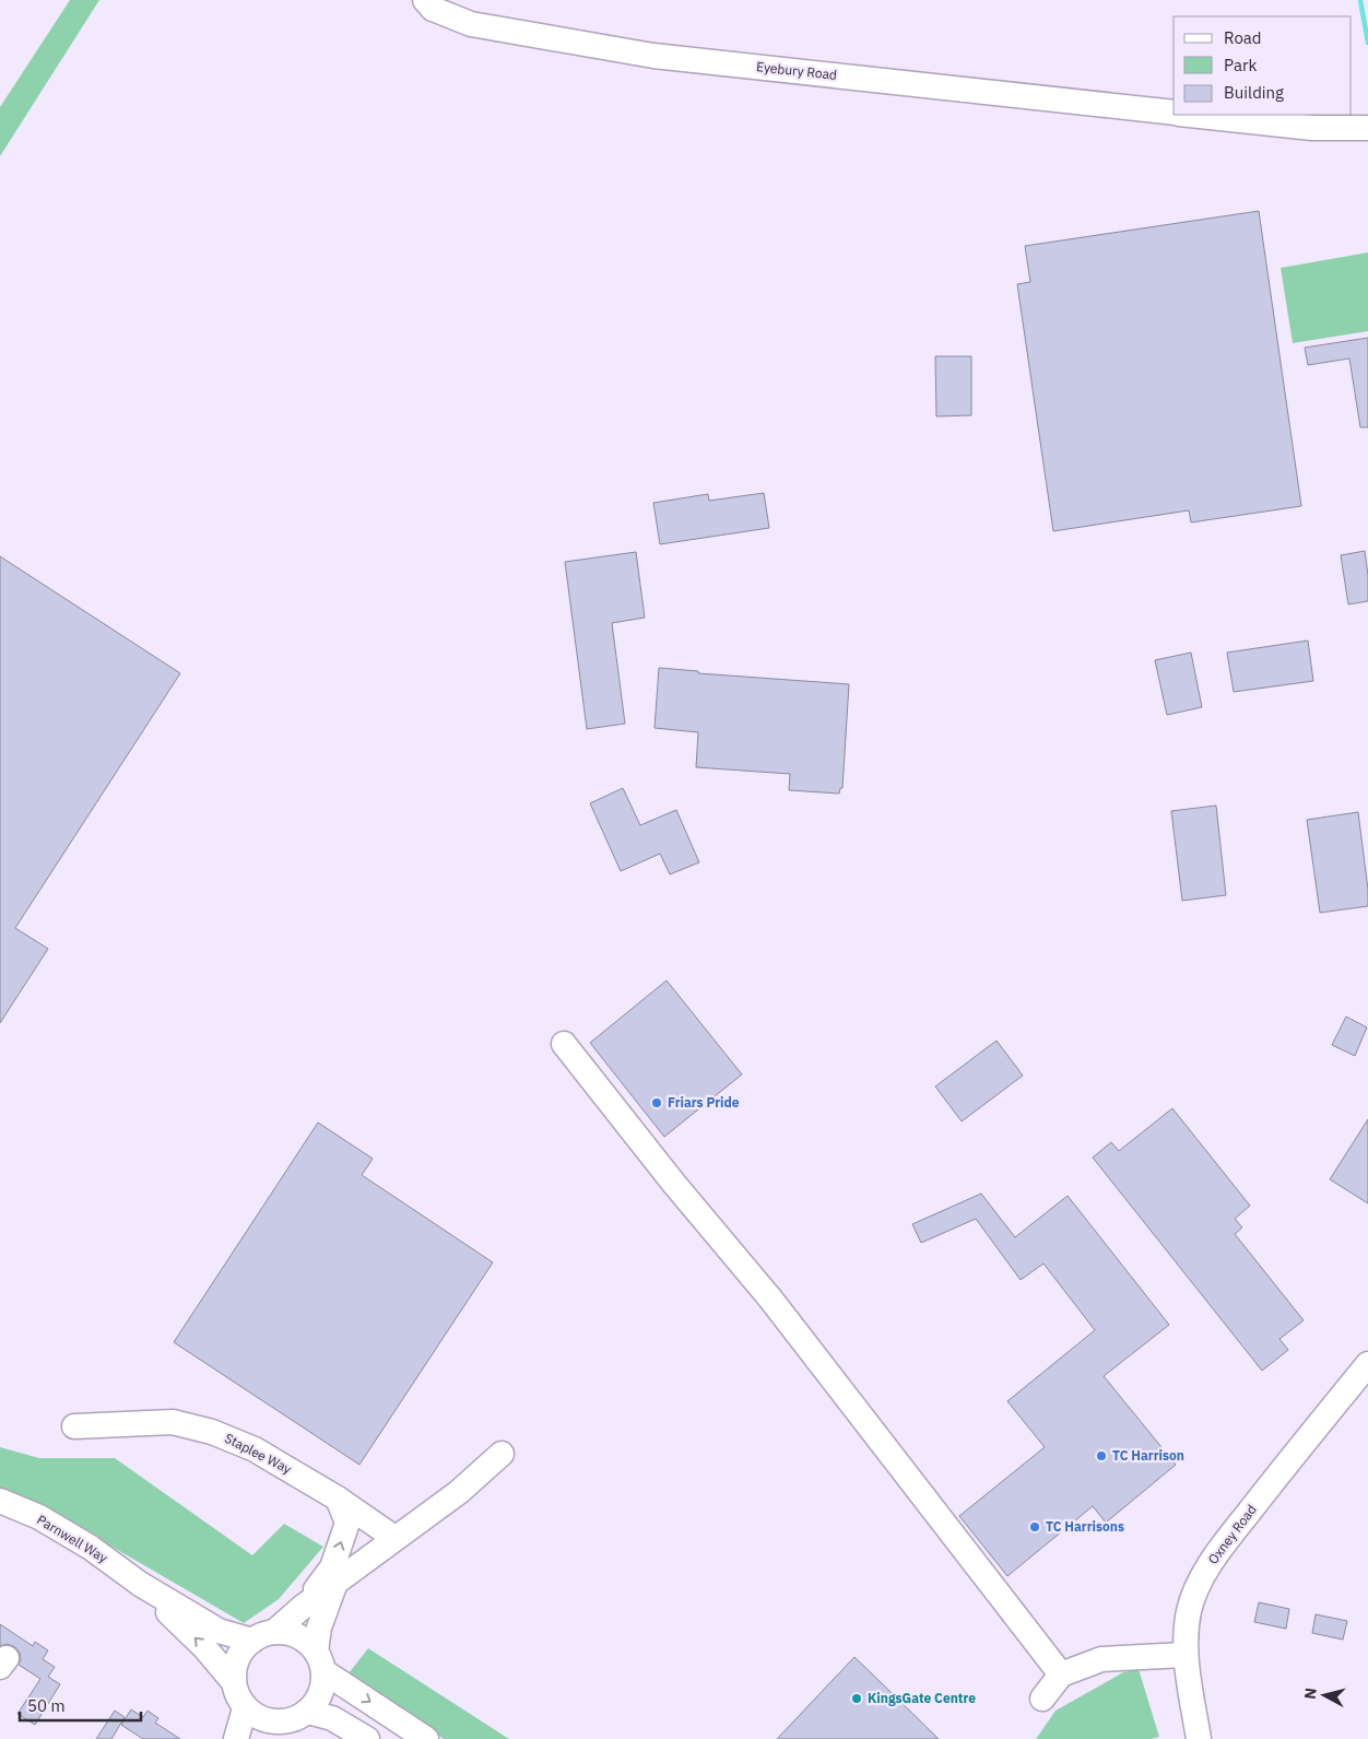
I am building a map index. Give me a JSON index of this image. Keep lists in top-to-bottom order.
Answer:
{
  "streets": {
    "street": [
      "Eyebury Road",
      "Staplee Way",
      "Oxney Road",
      "Parnwell Way"
    ]
  },
  "places": [
    "Friars Pride",
    "TC Harrison",
    "TC Harrisons",
    "KingsGate Centre"
  ],
  "legend": ["Road", "Park", "Building"],
  "scale_bar": "50 m",
  "north": "left"
}
